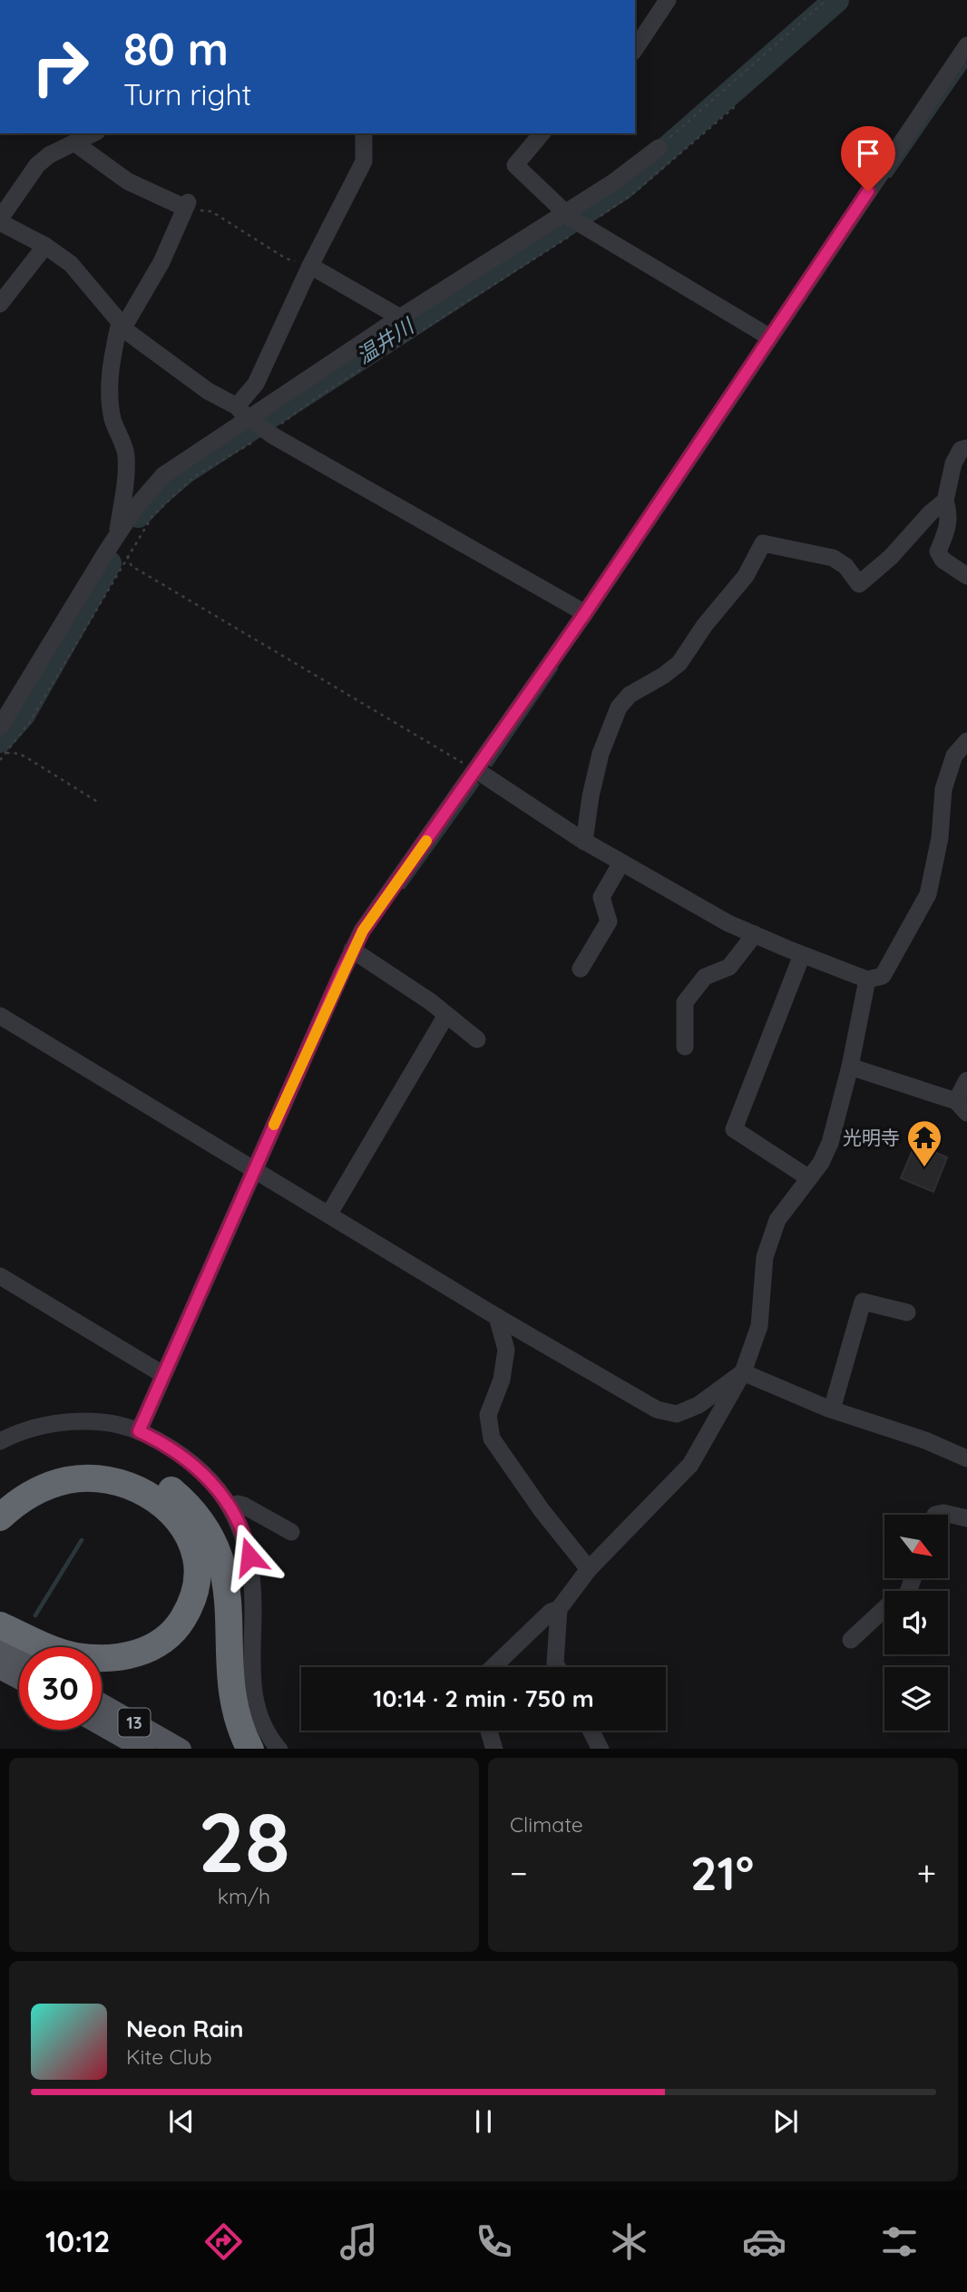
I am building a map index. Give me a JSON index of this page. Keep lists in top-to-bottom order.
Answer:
{
  "streets": {
    "main road": ["13"]
  },
  "water": ["温井川"],
  "places": {
    "temple": ["光明寺"]
  },
  "north": "bottom right",
  "page": {
    "turn": ["80 m", "Turn right"],
    "limit": "30",
    "trip": "10:14 · 2 min · 750 m",
    "tile": [
      ["28", "km/h"],
      "Climate"
    ],
    "heat": ["−", "21°", "+"],
    "song": ["Neon Rain", "Kite Club"],
    "tabs": "10:12"
  }
}
